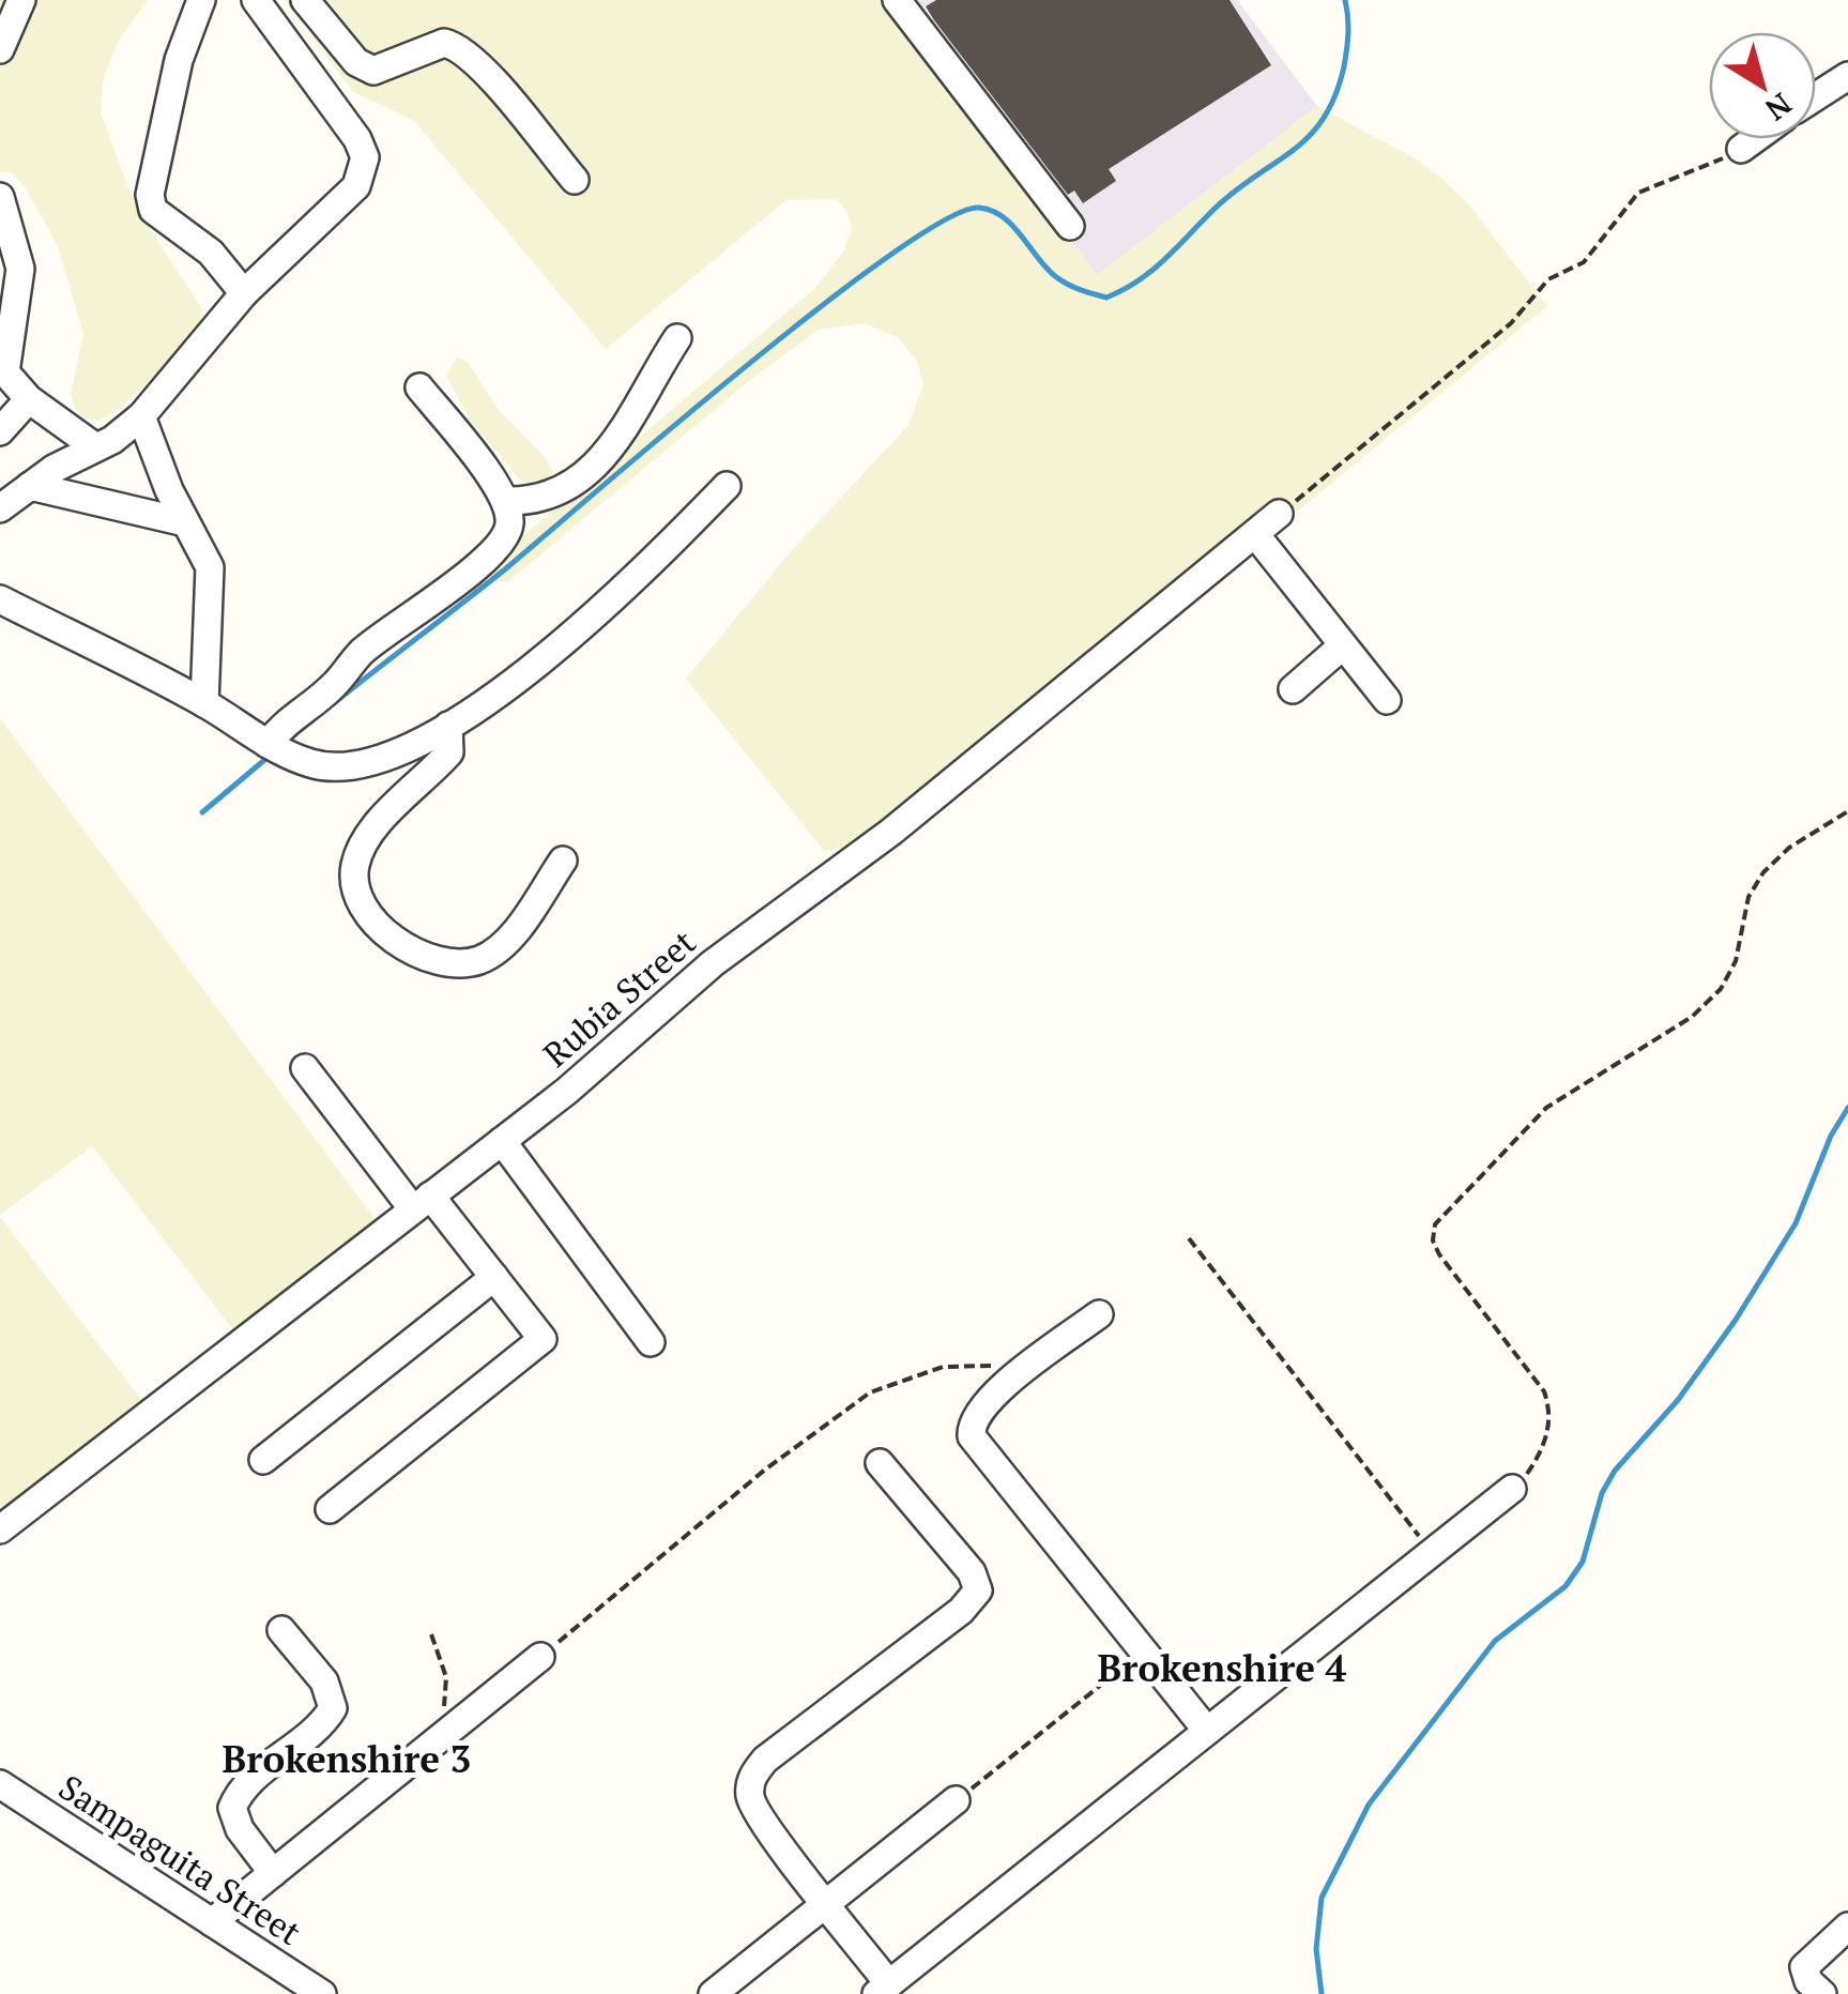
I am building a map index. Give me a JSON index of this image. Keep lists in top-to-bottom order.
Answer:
{
  "streets": {
    "street": ["Rubia Street", "Sampaguita Street"]
  },
  "districts": ["Brokenshire 4", "Brokenshire 3"],
  "north": "bottom right"
}
